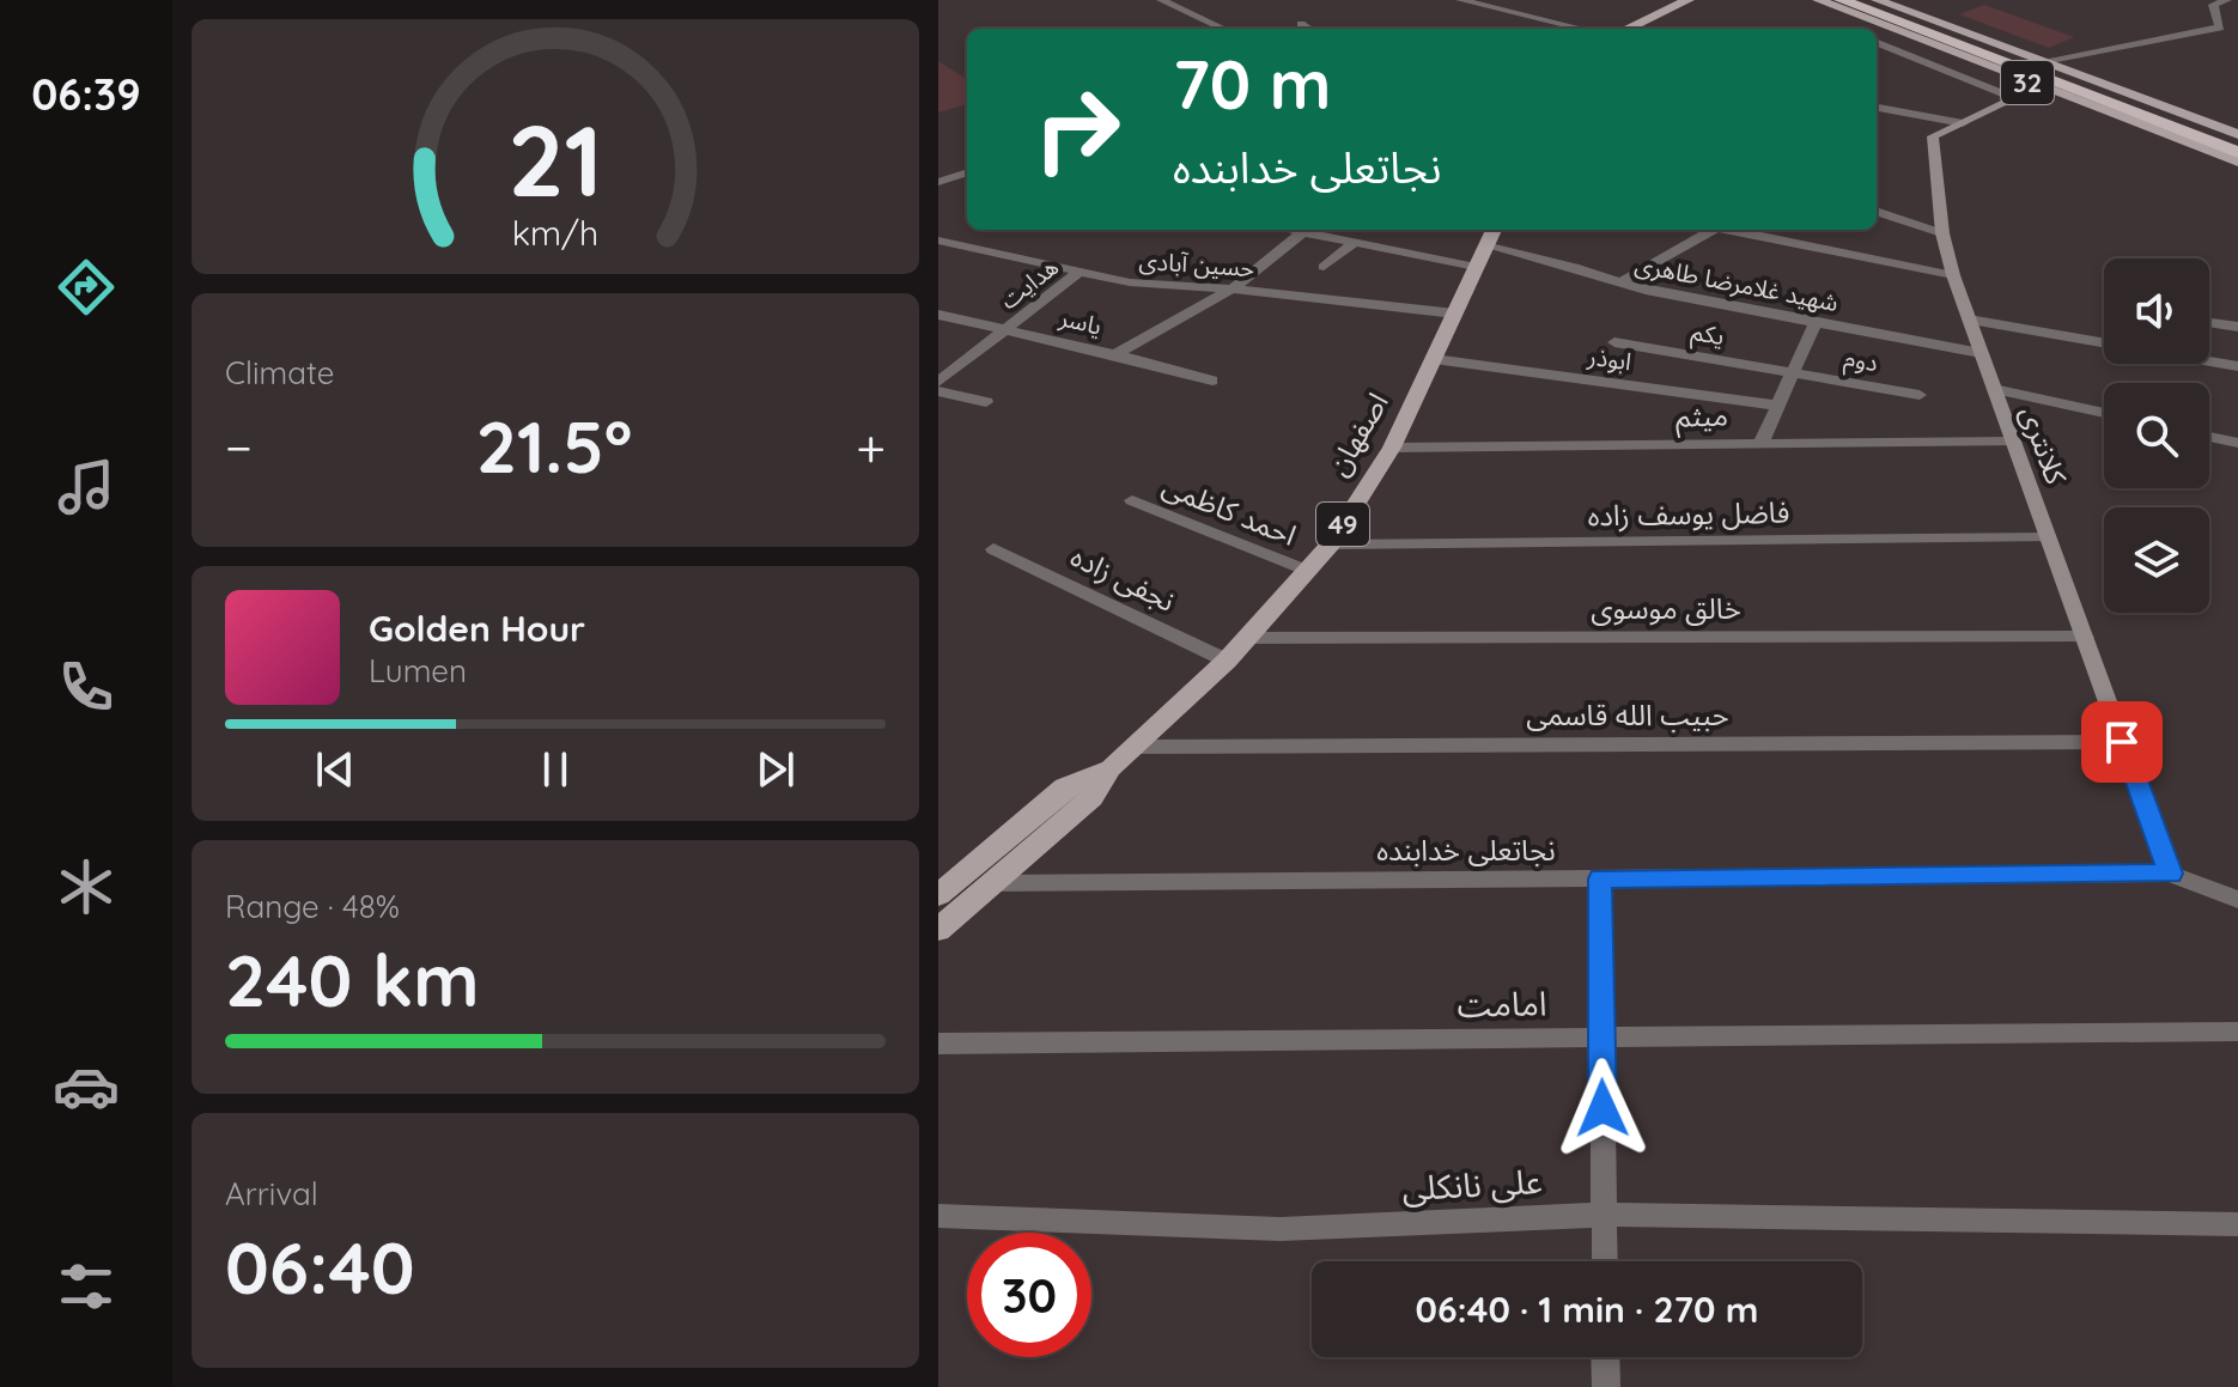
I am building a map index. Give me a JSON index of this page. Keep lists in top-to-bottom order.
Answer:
{
  "streets": {
    "highway": ["32"],
    "main road": ["اصفهان", "49"],
    "street": [
      "حسین آبادی",
      "هدایت",
      "شهید غلامرضا طاهری",
      "یاسر",
      "یکم",
      "ابوذر",
      "دوم",
      "میثم",
      "کلانتری",
      "احمد کاظمی",
      "فاضل یوسف زاده",
      "نجفی زاده",
      "خالق موسوی",
      "حبیب الله قاسمی",
      "نجاتعلی خدابنده",
      "امامت",
      "علی نانکلی"
    ]
  },
  "crossings": [
    ["32", "کلانتری"],
    ["حسین آبادی", "هدایت"],
    ["حسین آبادی", "اصفهان"],
    ["هدایت", "یاسر"],
    ["شهید غلامرضا طاهری", "اصفهان"],
    ["شهید غلامرضا طاهری", "کلانتری"],
    ["یکم", "دوم"],
    ["ابوذر", "اصفهان"],
    ["میثم", "اصفهان"],
    ["میثم", "کلانتری"],
    ["اصفهان", "احمد کاظمی"],
    ["اصفهان", "فاضل یوسف زاده"],
    ["اصفهان", "نجفی زاده"],
    ["اصفهان", "خالق موسوی"],
    ["اصفهان", "حبیب الله قاسمی"],
    ["اصفهان", "نجاتعلی خدابنده"],
    ["کلانتری", "فاضل یوسف زاده"],
    ["کلانتری", "خالق موسوی"],
    ["کلانتری", "حبیب الله قاسمی"],
    ["کلانتری", "نجاتعلی خدابنده"]
  ],
  "page": {
    "tabs": "06:39",
    "turn": ["70 m", "نجاتعلی خدابنده"],
    "tile": [
      "Climate",
      ["Range · 48%", "240 km"],
      ["Arrival", "06:40"]
    ],
    "heat": ["−", "21.5°", "+"],
    "song": ["Golden Hour", "Lumen"],
    "limit": "30",
    "trip": "06:40 · 1 min · 270 m",
    "gauge": ["21", "km/h"]
  }
}
